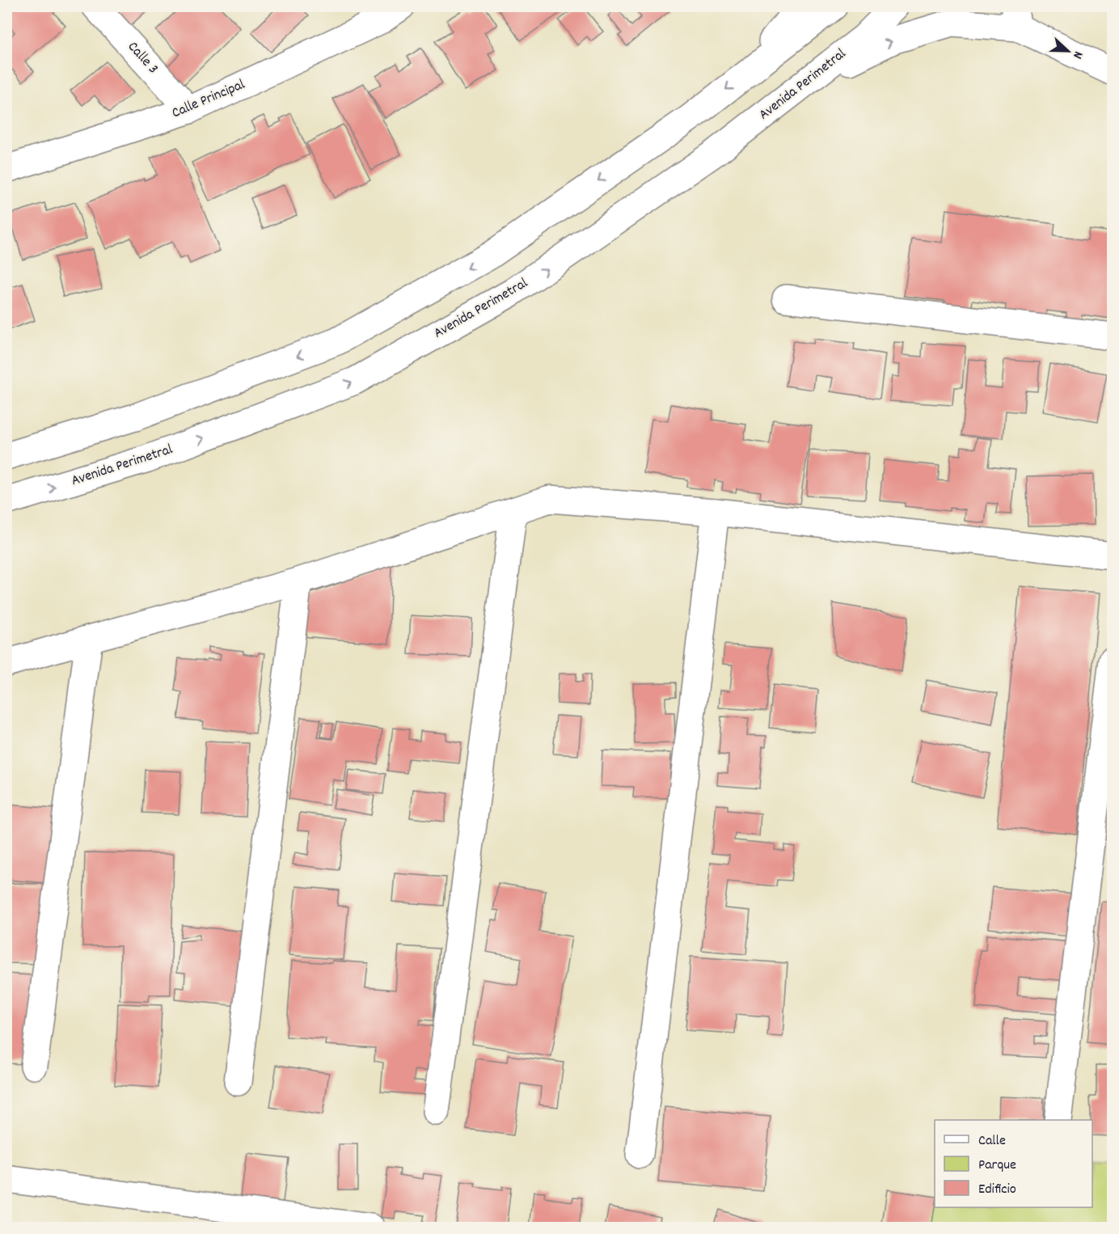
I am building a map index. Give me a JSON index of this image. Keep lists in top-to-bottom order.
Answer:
{
  "streets": {
    "street": ["Calle 3", "Avenida Perimetral", "Calle Principal"]
  },
  "crossings": [
    ["Calle 3", "Calle Principal"]
  ],
  "legend": ["Calle", "Parque", "Edificio"],
  "north": "right"
}
